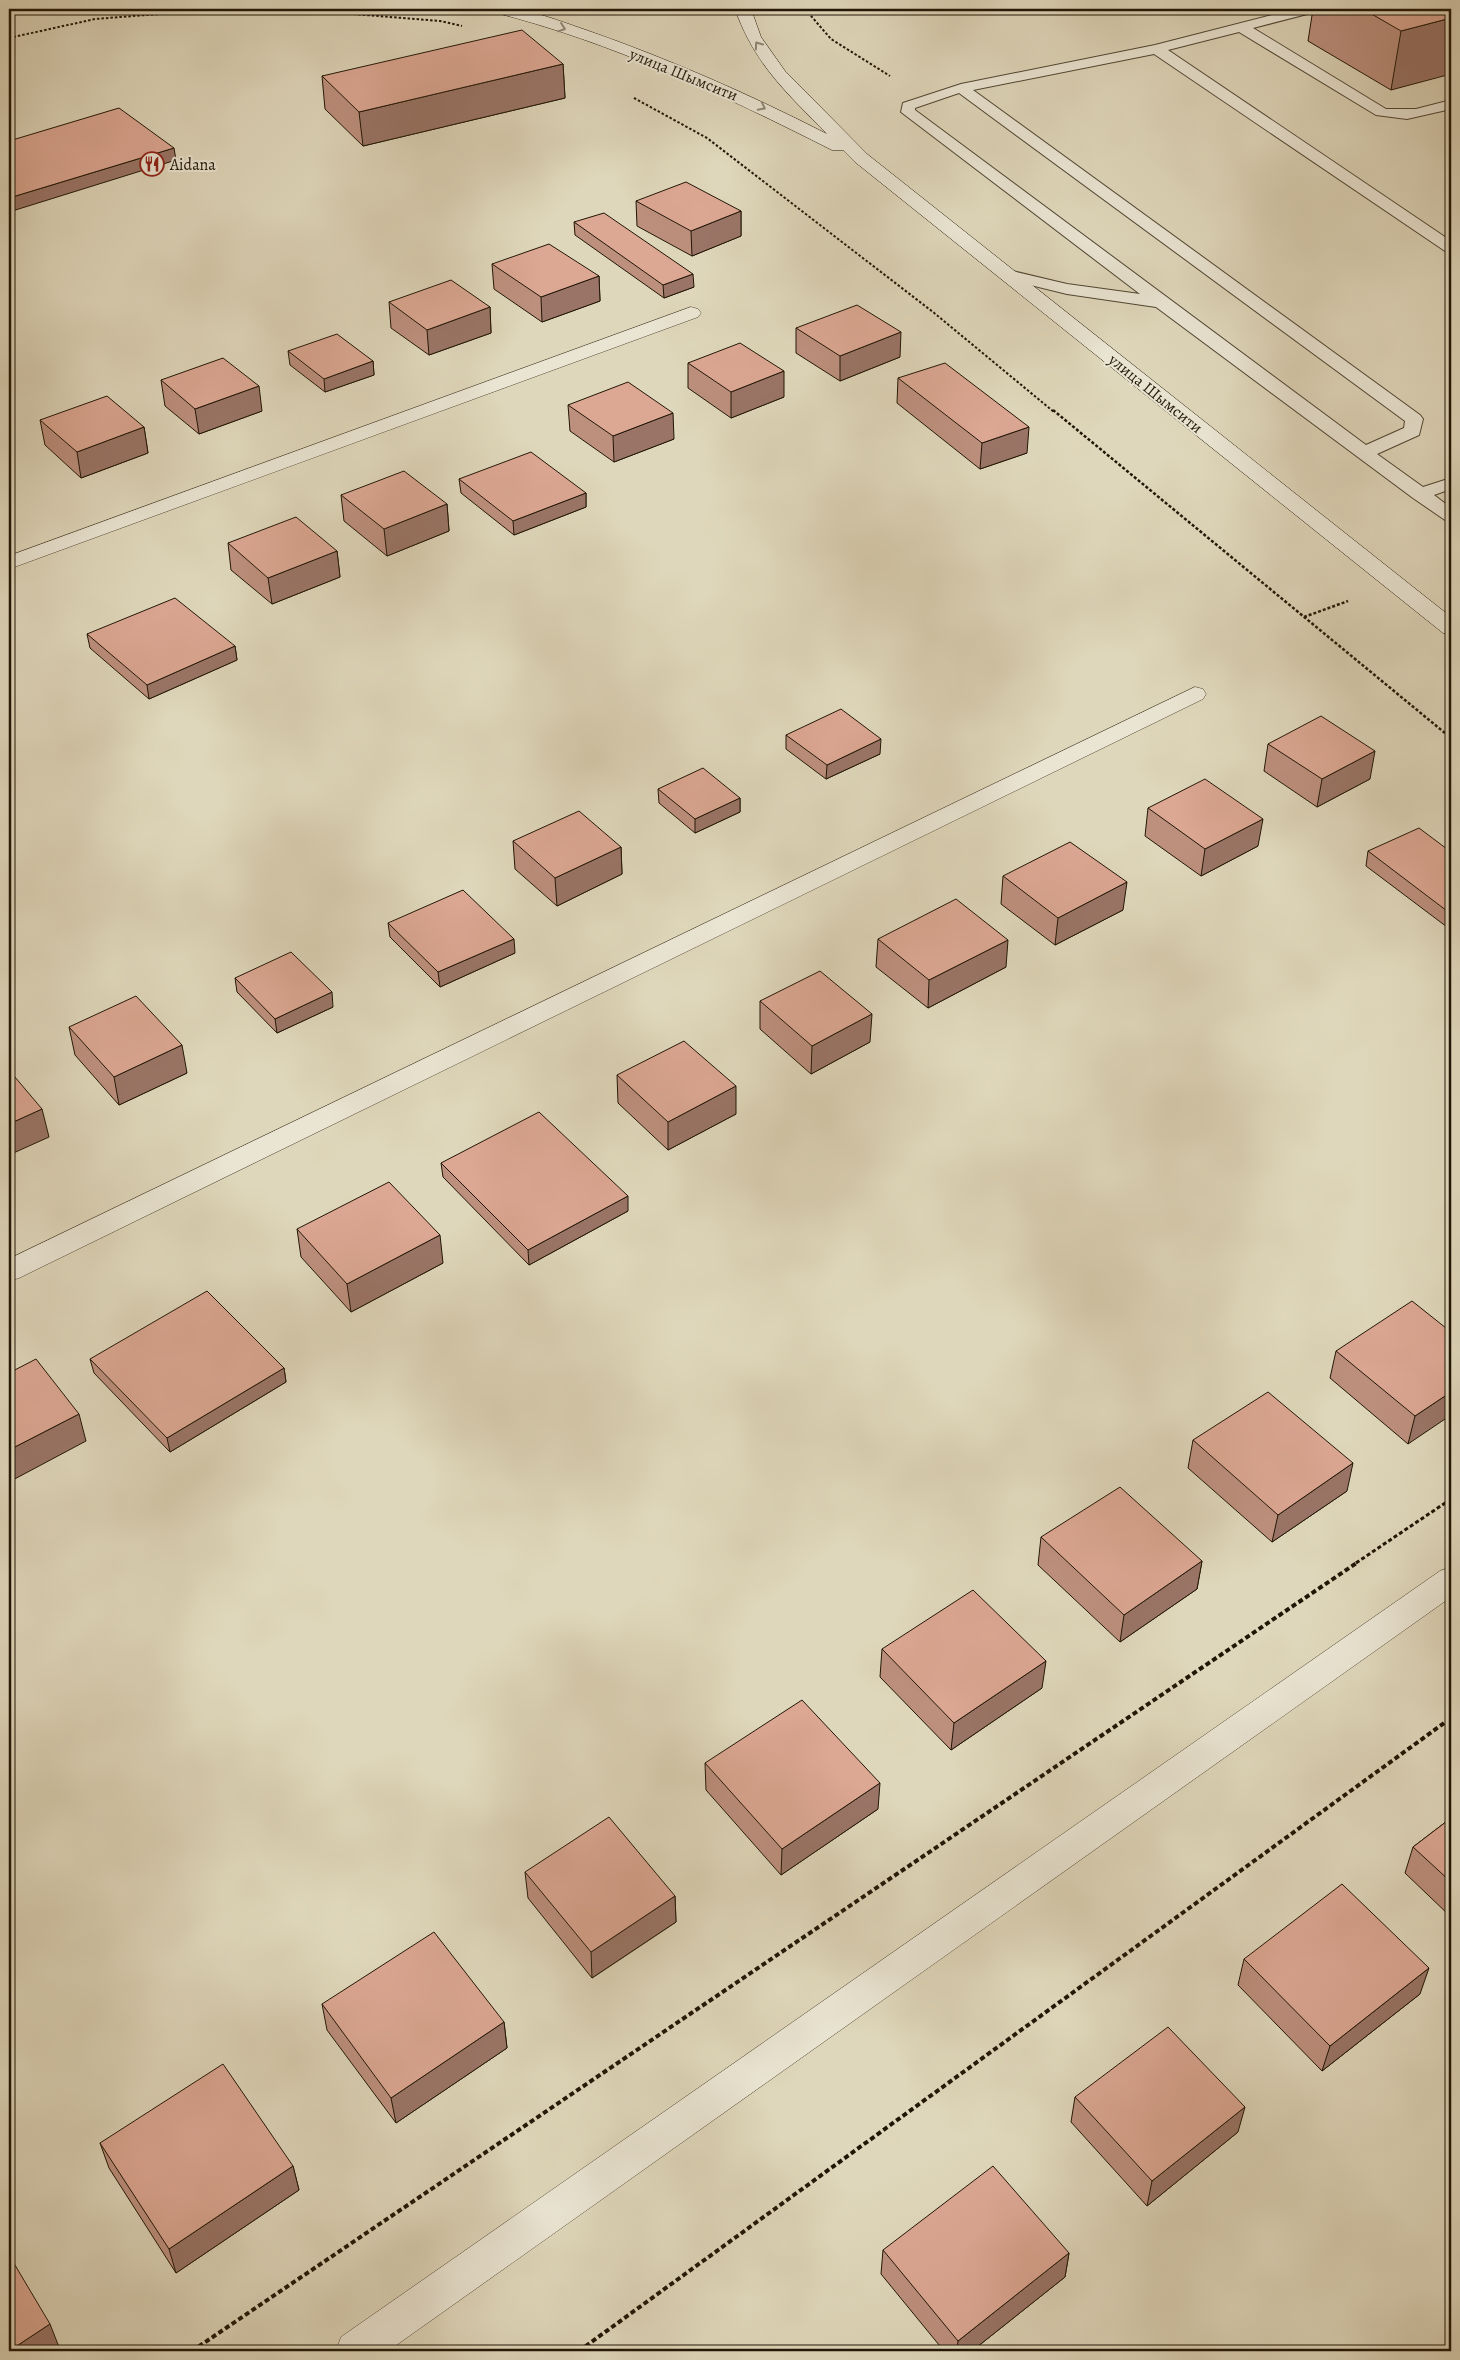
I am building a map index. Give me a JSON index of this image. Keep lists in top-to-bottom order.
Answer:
{
  "streets": {
    "street": ["улица Шымсити"]
  },
  "places": {
    "restaurant": ["Aidana"]
  }
}
